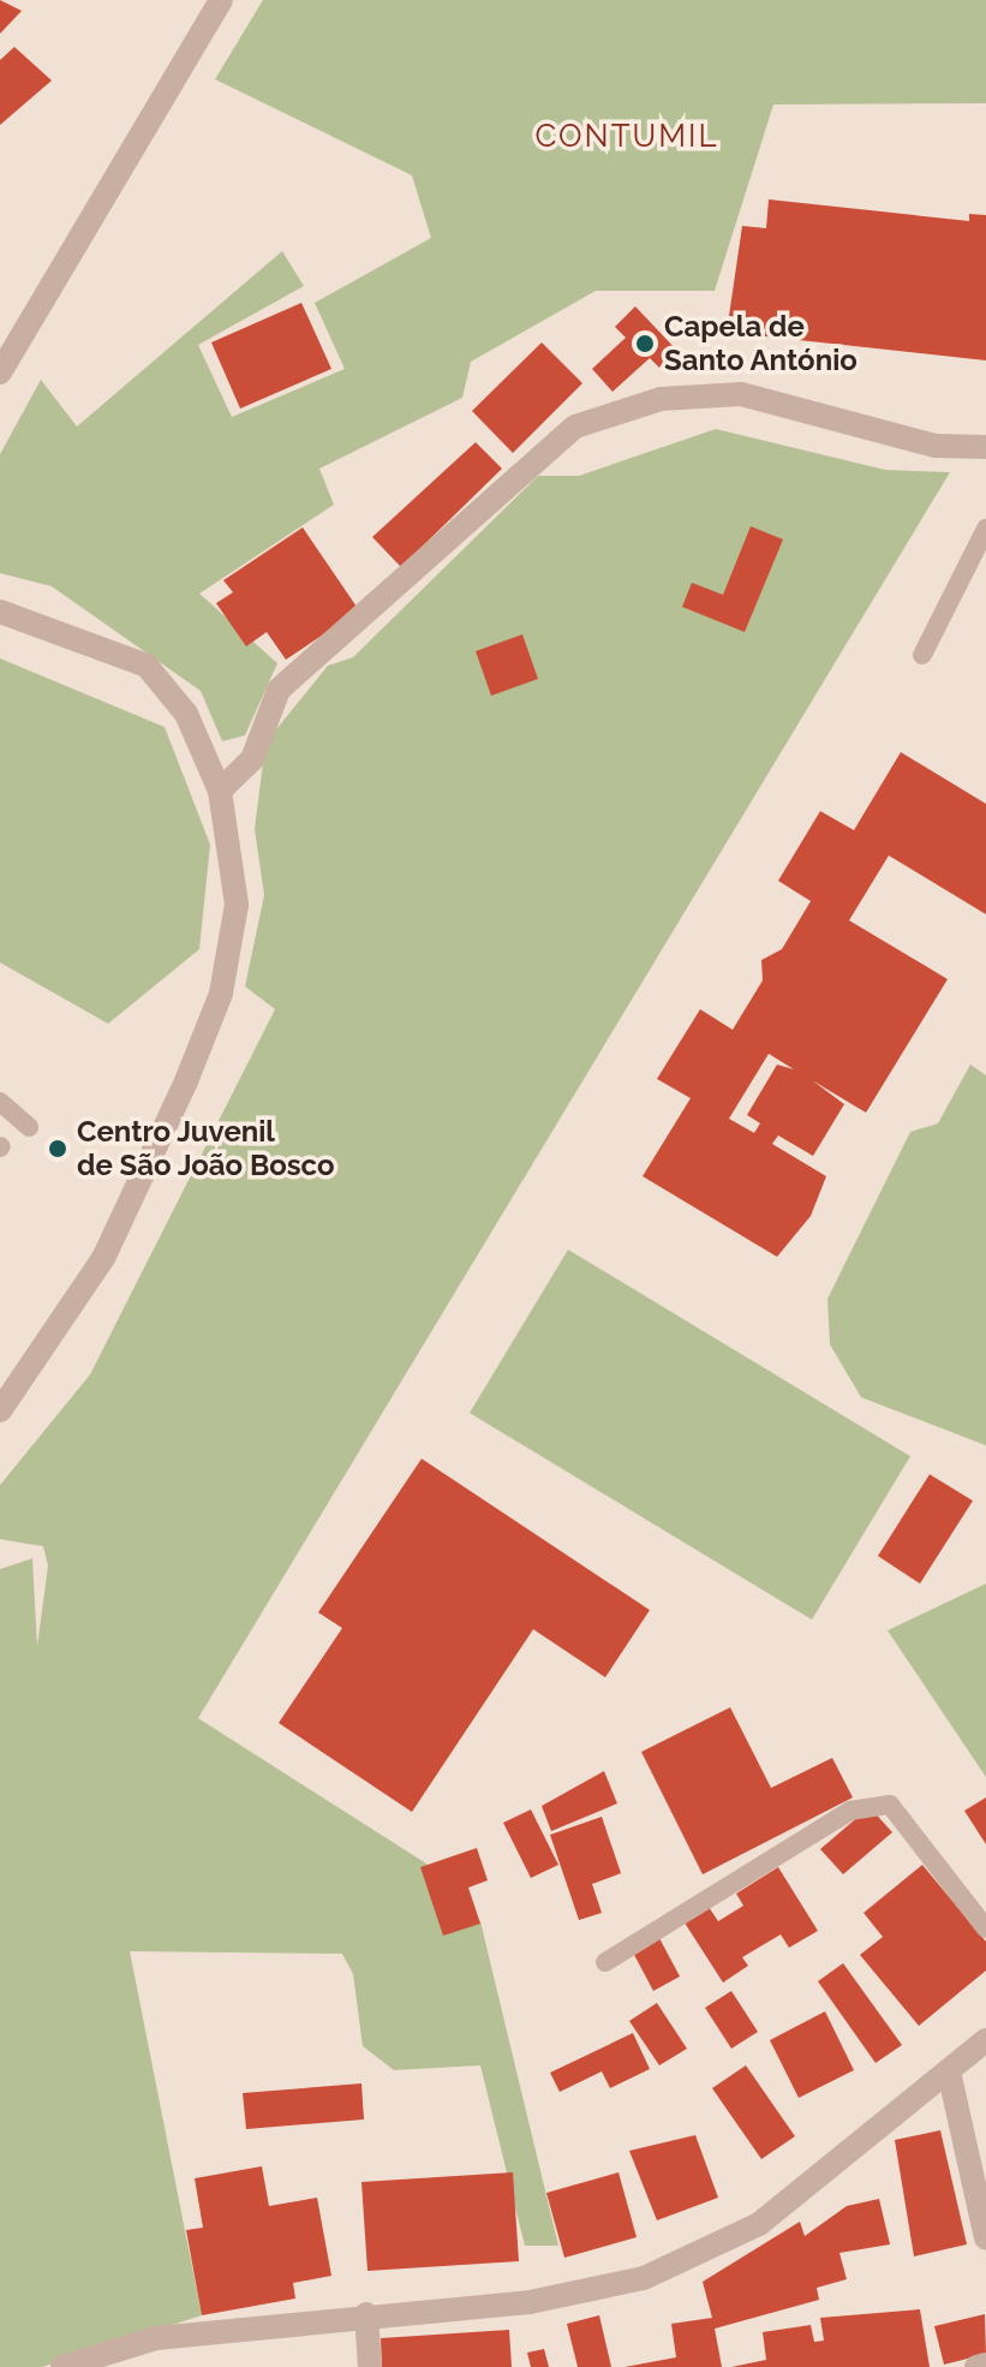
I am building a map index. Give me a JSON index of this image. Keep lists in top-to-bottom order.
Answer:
{
  "districts": ["CONTUMIL"],
  "places": ["Capela de Santo António", "Centro Juvenil de São João Bosco"]
}
